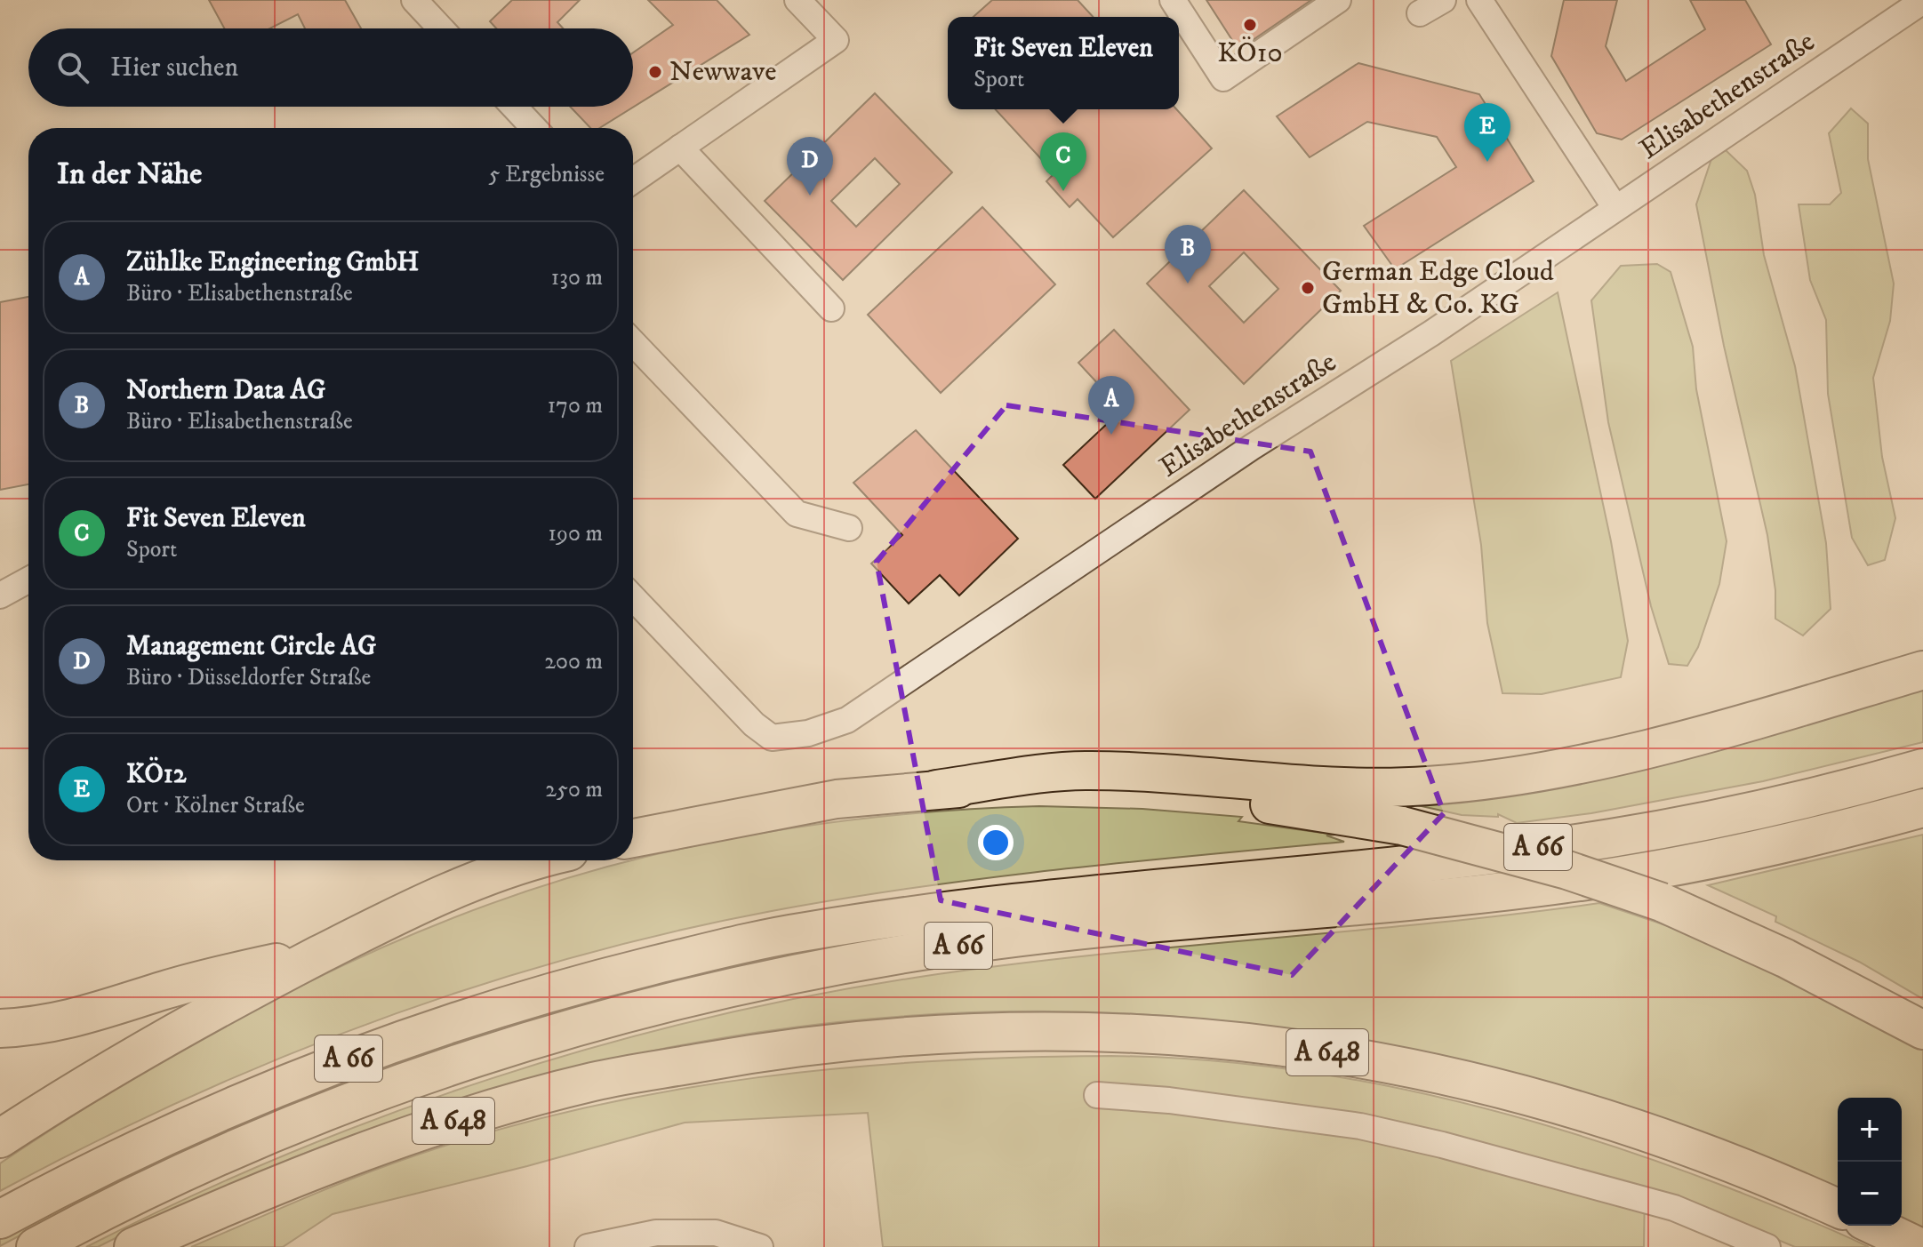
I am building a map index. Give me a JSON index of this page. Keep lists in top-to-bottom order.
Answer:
{
  "streets": {
    "highway": ["A 66", "A 648"],
    "street": ["Elisabethenstraße"]
  },
  "places": ["KÖ10", "Newwave", "German Edge Cloud GmbH & Co. KG"],
  "page": {
    "popup": ["Fit Seven Eleven", "Sport"],
    "search": "Hier suchen",
    "pins": [
      "E",
      "C",
      "D",
      "B",
      "A"
    ],
    "heading": ["In der Nähe", "5 Ergebnisse"],
    "list": [
      {
        "mark": "A",
        "name": "Zühlke Engineering GmbH",
        "note": "Büro · Elisabethenstraße",
        "value": "130 m"
      },
      {
        "mark": "B",
        "name": "Northern Data AG",
        "note": "Büro · Elisabethenstraße",
        "value": "170 m"
      },
      {
        "mark": "C",
        "name": "Fit Seven Eleven",
        "note": "Sport",
        "value": "190 m"
      },
      {
        "mark": "D",
        "name": "Management Circle AG",
        "note": "Büro · Düsseldorfer Straße",
        "value": "200 m"
      },
      {
        "mark": "E",
        "name": "KÖ12",
        "note": "Ort · Kölner Straße",
        "value": "250 m"
      }
    ],
    "map_buttons": ["+", "−"]
  }
}
